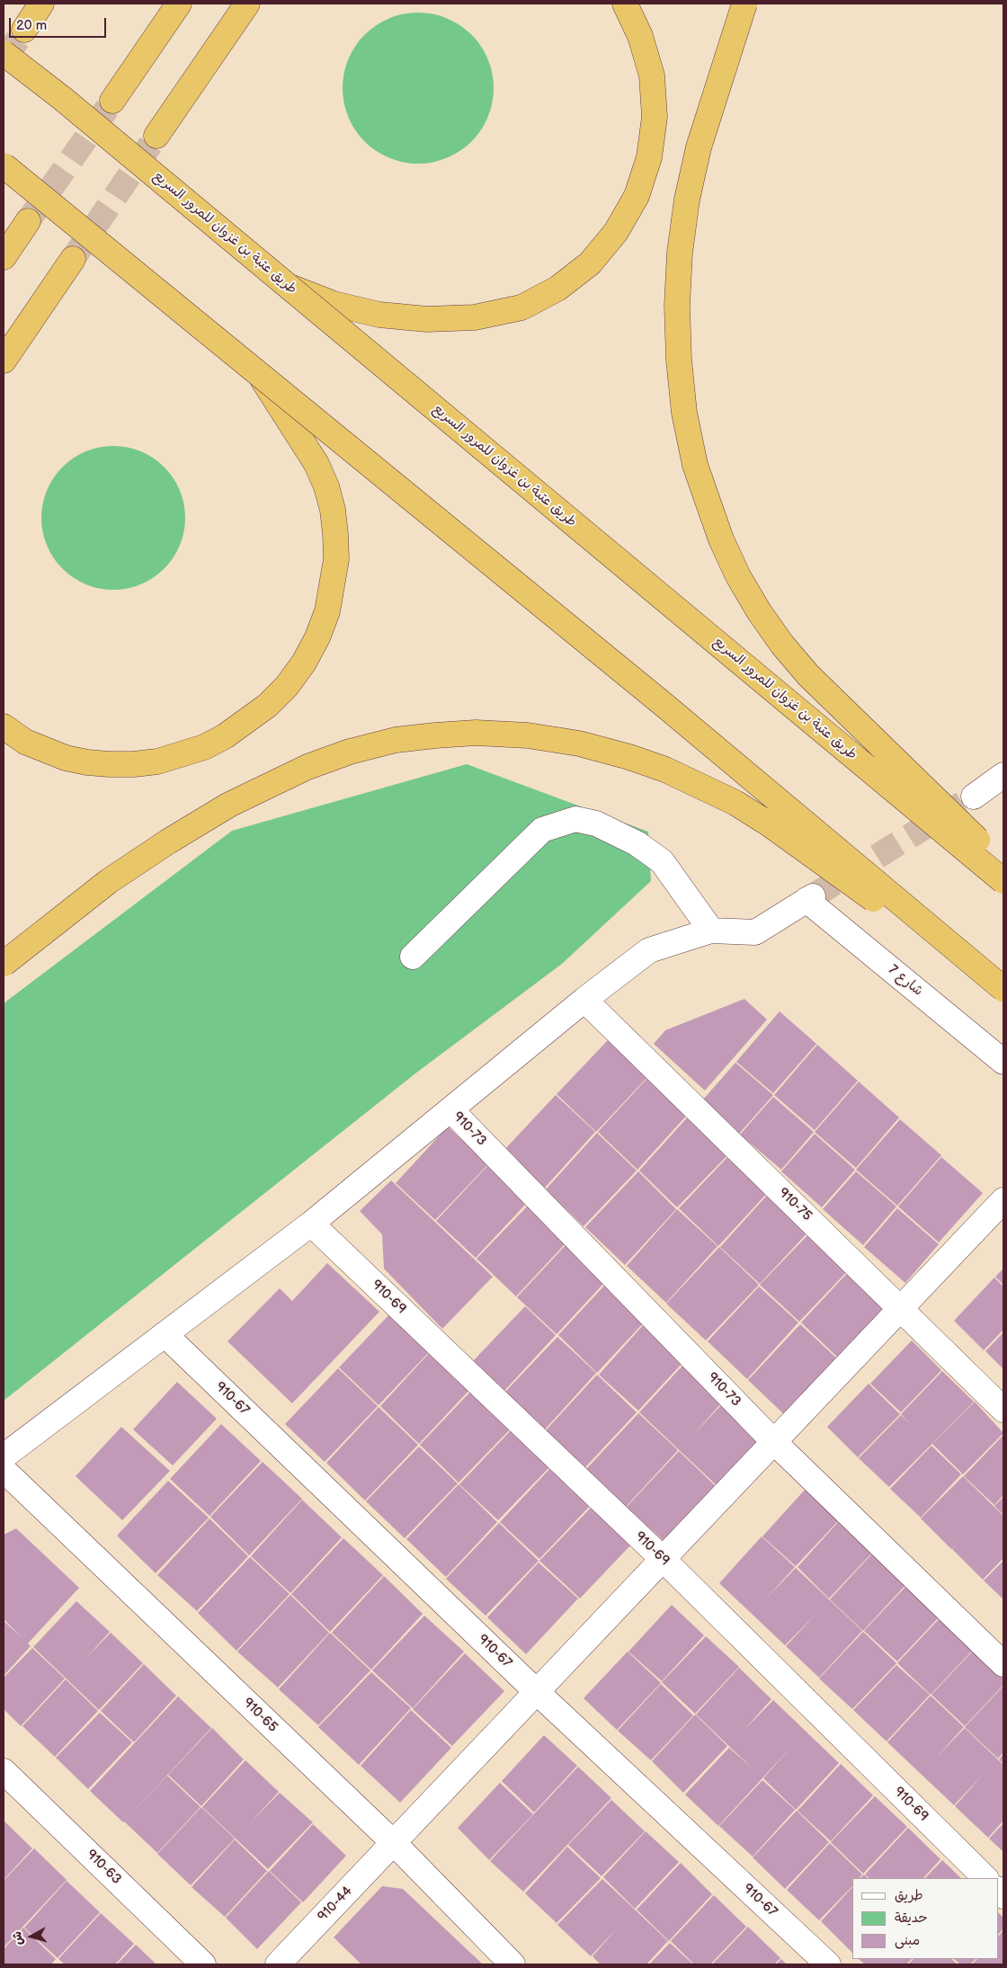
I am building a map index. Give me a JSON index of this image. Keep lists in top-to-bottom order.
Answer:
{
  "streets": {
    "highway": ["طريق عتبة بن غزوان للمرور السريع"],
    "street": [
      "شارع 7",
      "910-73",
      "910-75",
      "910-69",
      "910-67",
      "910-65",
      "910-63",
      "910-44"
    ]
  },
  "crossings": [
    ["910-73", "910-44"],
    ["910-75", "910-44"],
    ["910-69", "910-44"],
    ["910-67", "910-44"],
    ["910-65", "910-44"]
  ],
  "legend": ["طريق", "حديقة", "مبنى"],
  "scale_bar": "20 m",
  "north": "left"
}
